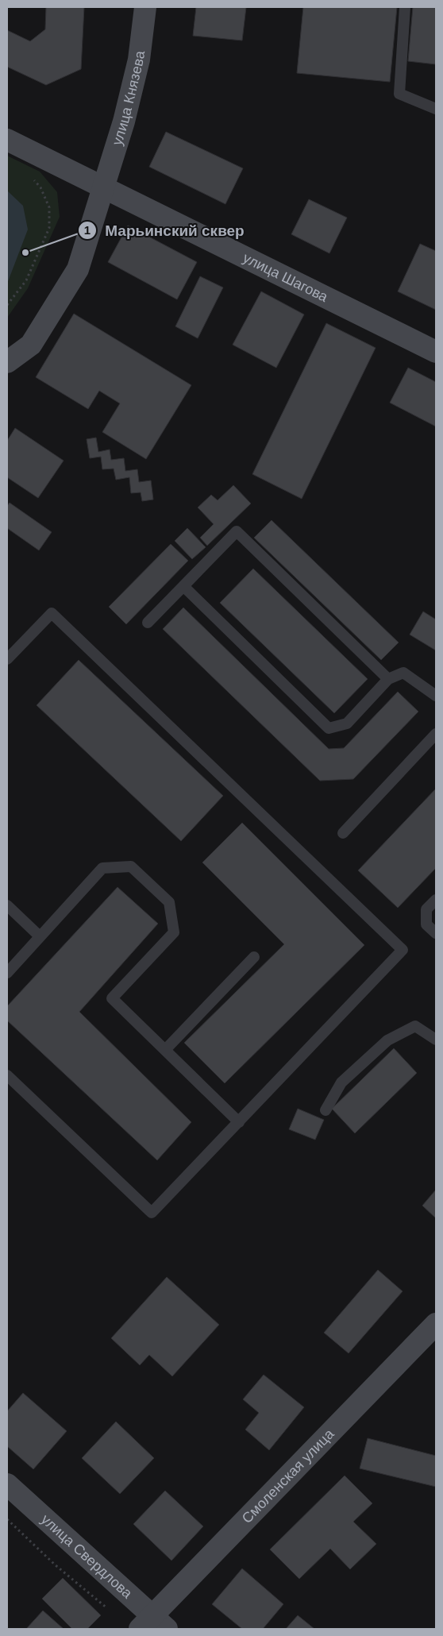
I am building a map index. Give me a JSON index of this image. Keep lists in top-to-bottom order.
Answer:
{
  "streets": {
    "main road": [
      "улица Князева",
      "улица Шагова",
      "Смоленская улица",
      "улица Свердлова"
    ]
  },
  "crossings": [
    ["улица Князева", "улица Шагова"],
    ["Смоленская улица", "улица Свердлова"]
  ],
  "places": ["Марьинский сквер"]
}
